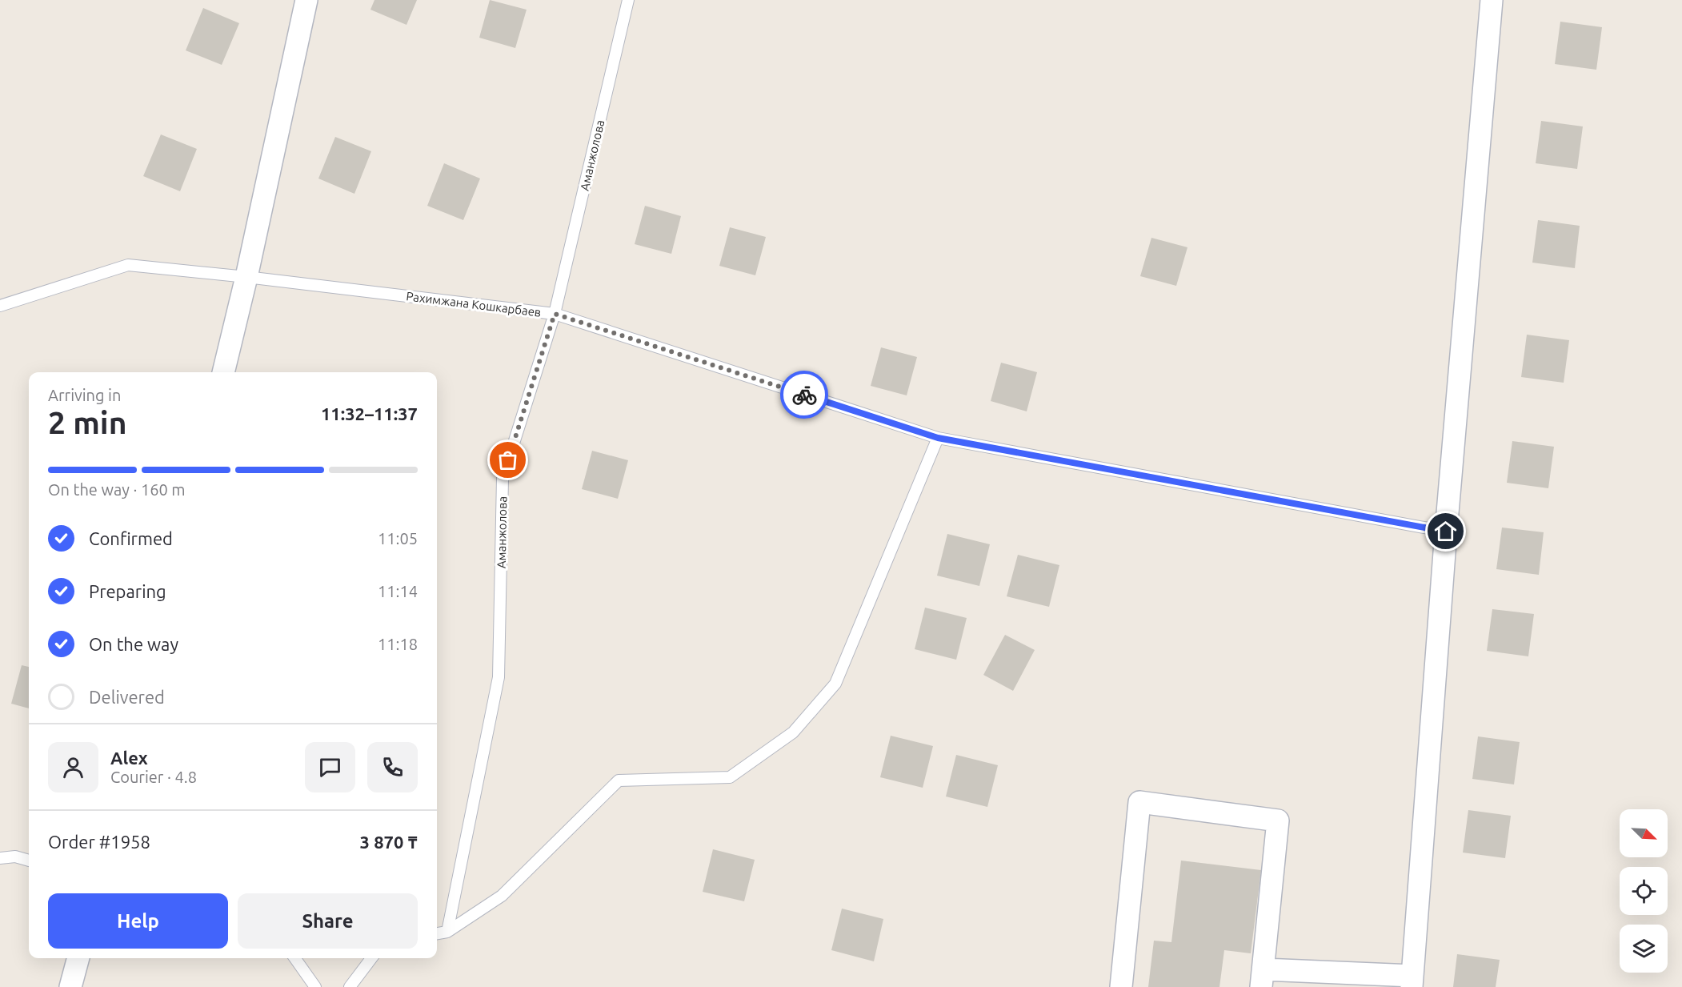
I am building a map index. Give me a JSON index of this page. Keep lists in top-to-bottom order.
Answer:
{
  "streets": {
    "lane": ["Аманжолова", "Рахимжана Кошкарбаев"]
  },
  "crossings": [
    ["Аманжолова", "Рахимжана Кошкарбаев"]
  ],
  "north": "bottom right",
  "page": {
    "heading": ["2 min", "Arriving in", "11:32–11:37"],
    "panel": [
      "Alex",
      "Courier · 4.8",
      "Order #1958",
      "3 870 ₸"
    ],
    "bar": "On the way · 160 m",
    "list": [
      ["Confirmed", "11:05"],
      ["Preparing", "11:14"],
      ["On the way", "11:18"],
      "Delivered"
    ],
    "buttons": ["Help", "Share"]
  }
}
